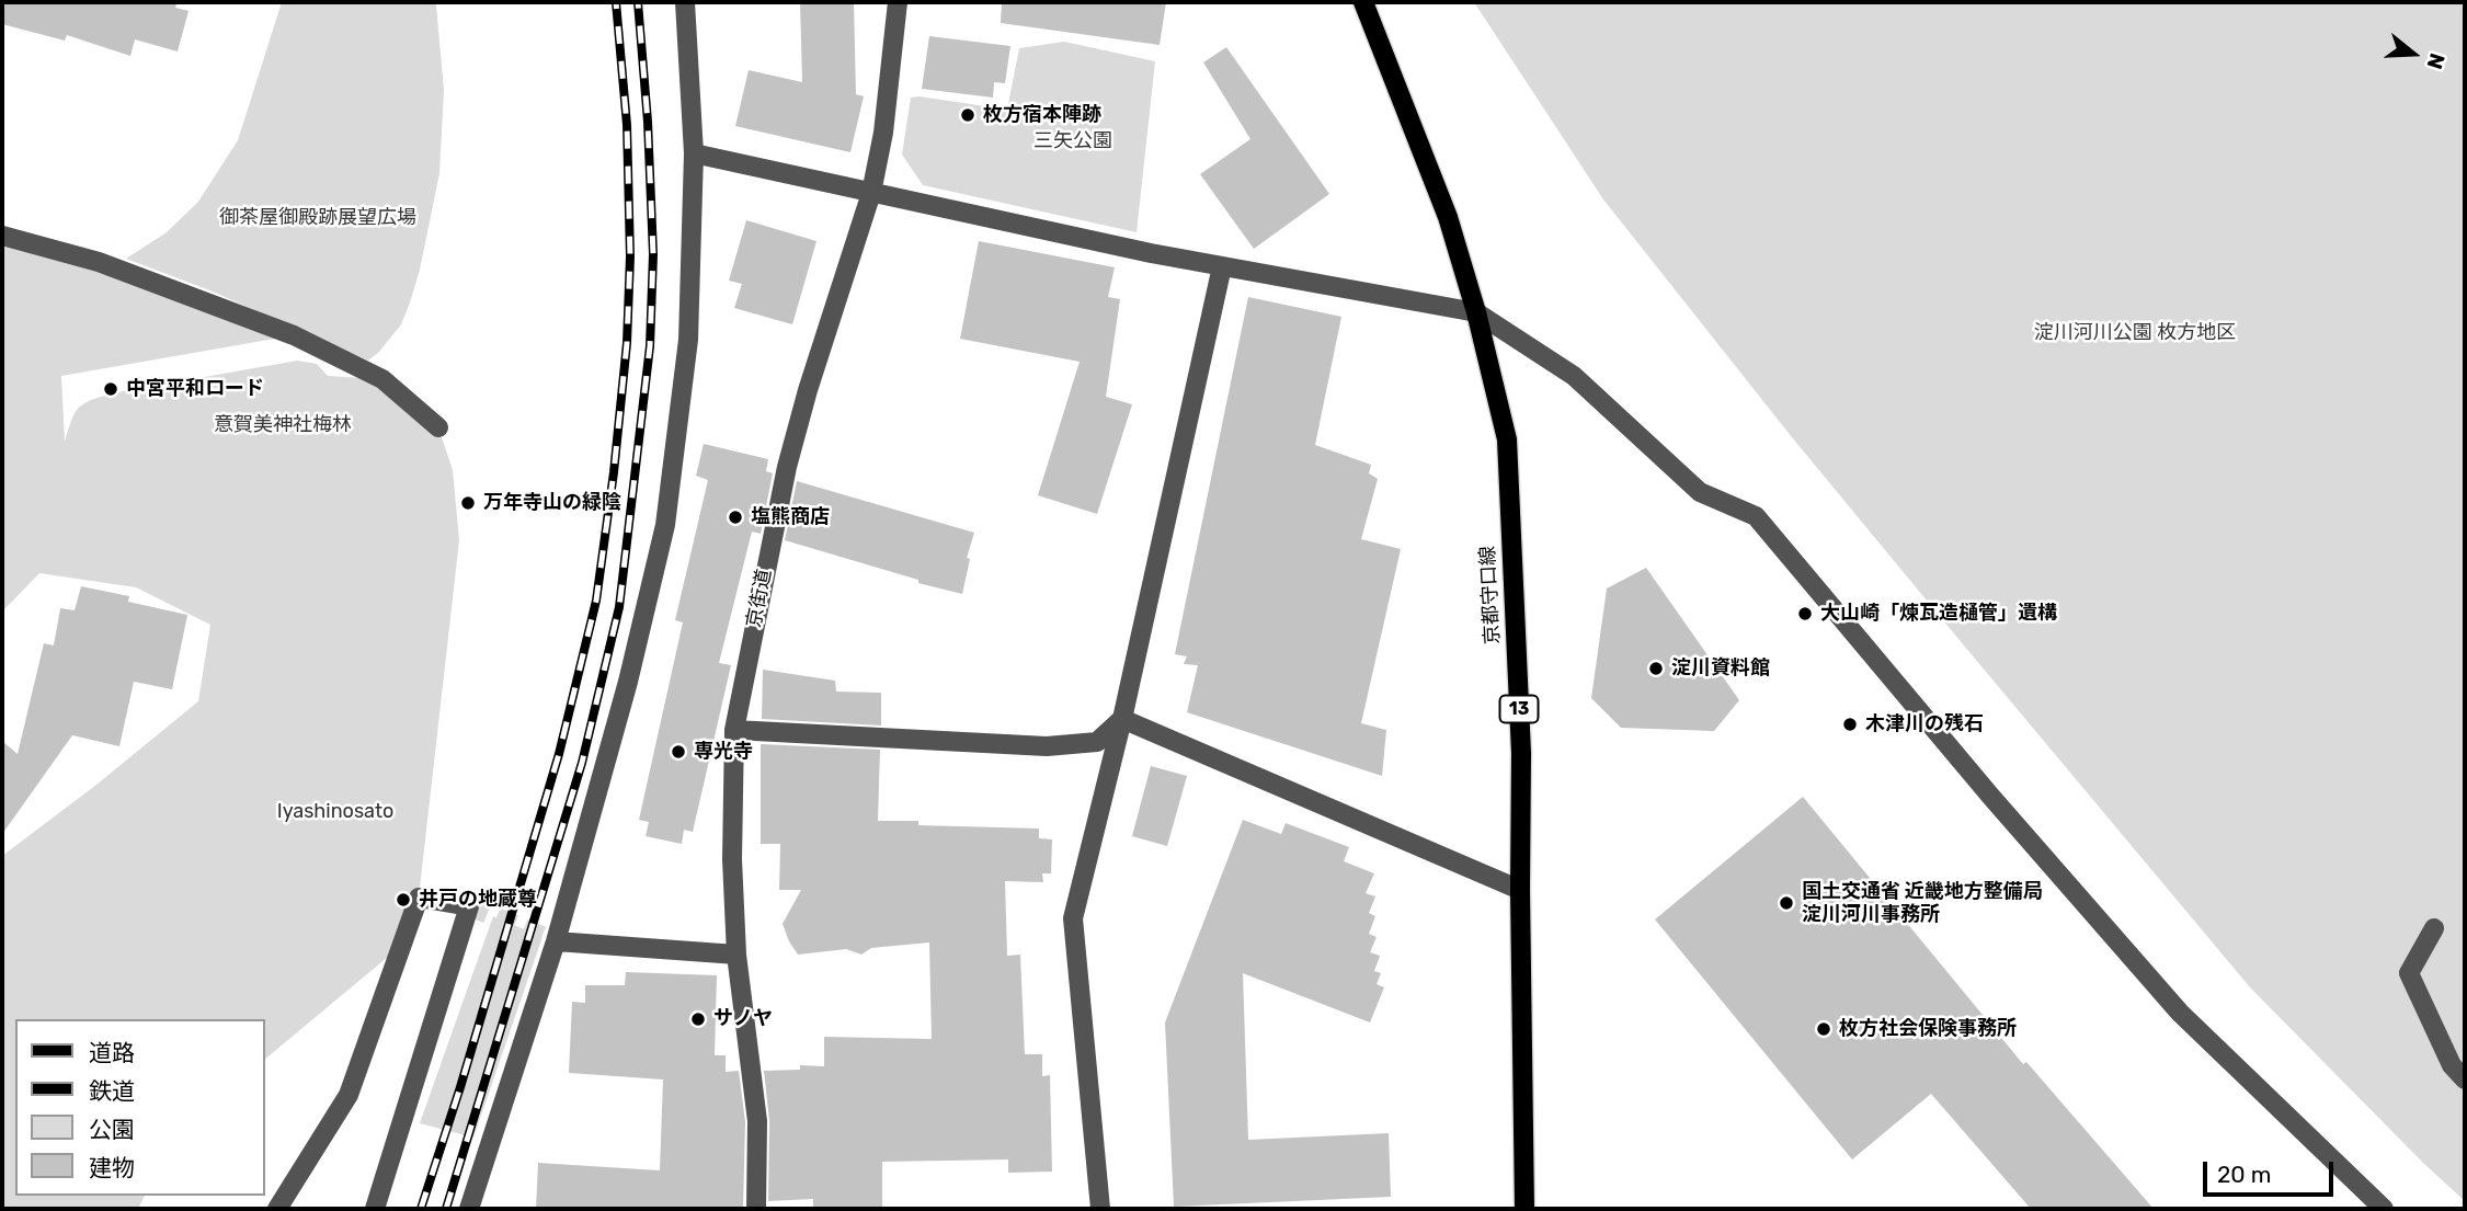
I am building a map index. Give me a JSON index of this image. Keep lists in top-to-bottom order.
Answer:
{
  "streets": {
    "main road": ["京都守口線", "13"],
    "street": ["京街道"]
  },
  "parks": [
    "三矢公園",
    "御茶屋御殿跡展望広場",
    "淀川河川公園 枚方地区",
    "意賀美神社梅林",
    "Iyashinosato"
  ],
  "places": [
    "枚方宿本陣跡",
    "中宮平和ロード",
    "万年寺山の緑陰",
    "塩熊商店",
    "大山崎「煉瓦造樋管」遺構",
    "淀川資料館",
    "木津川の残石",
    "専光寺",
    "井戸の地蔵尊",
    "国土交通省 近畿地方整備局 淀川河川事務所",
    "サノヤ",
    "枚方社会保険事務所"
  ],
  "legend": [
    "道路",
    "鉄道",
    "公園",
    "建物"
  ],
  "scale_bar": "20 m",
  "north": "right"
}
